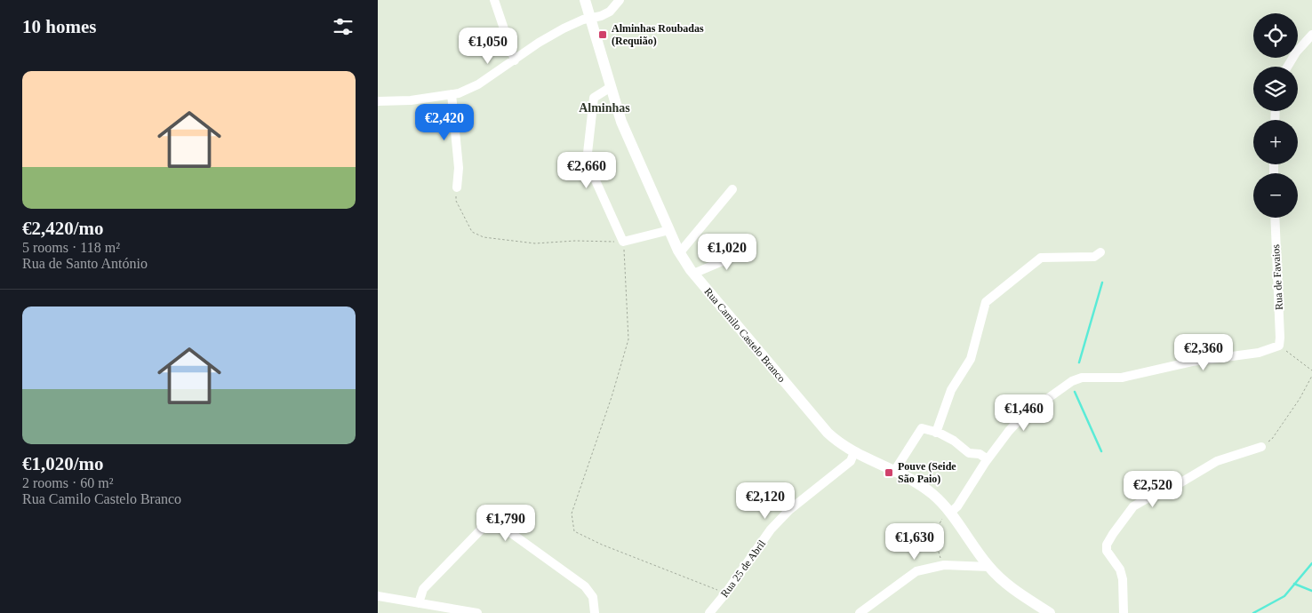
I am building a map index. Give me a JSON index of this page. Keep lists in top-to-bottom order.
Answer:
{
  "streets": {
    "main road": ["Rua Camilo Castelo Branco"],
    "street": ["Rua de Favaios", "Rua 25 de Abril"]
  },
  "crossings": [
    ["Rua Camilo Castelo Branco", "Rua 25 de Abril"]
  ],
  "districts": ["Alminhas"],
  "places": {
    "transit": ["Alminhas Roubadas (Requião)", "Pouve (Seide São Paio)"]
  },
  "page": {
    "heading": "10 homes",
    "map_buttons": ["+", "−"],
    "price": [
      "€1,050",
      "€2,420",
      "€2,660",
      "€1,020",
      "€2,360",
      "€1,460",
      "€2,520",
      "€2,120",
      "€1,790",
      "€1,630"
    ],
    "list": [
      {
        "name": "€2,420/mo",
        "note": "5 rooms · 118 m² · Rua de Santo António"
      },
      {
        "name": "€1,020/mo",
        "note": "2 rooms · 60 m² · Rua Camilo Castelo Branco"
      }
    ]
  }
}
